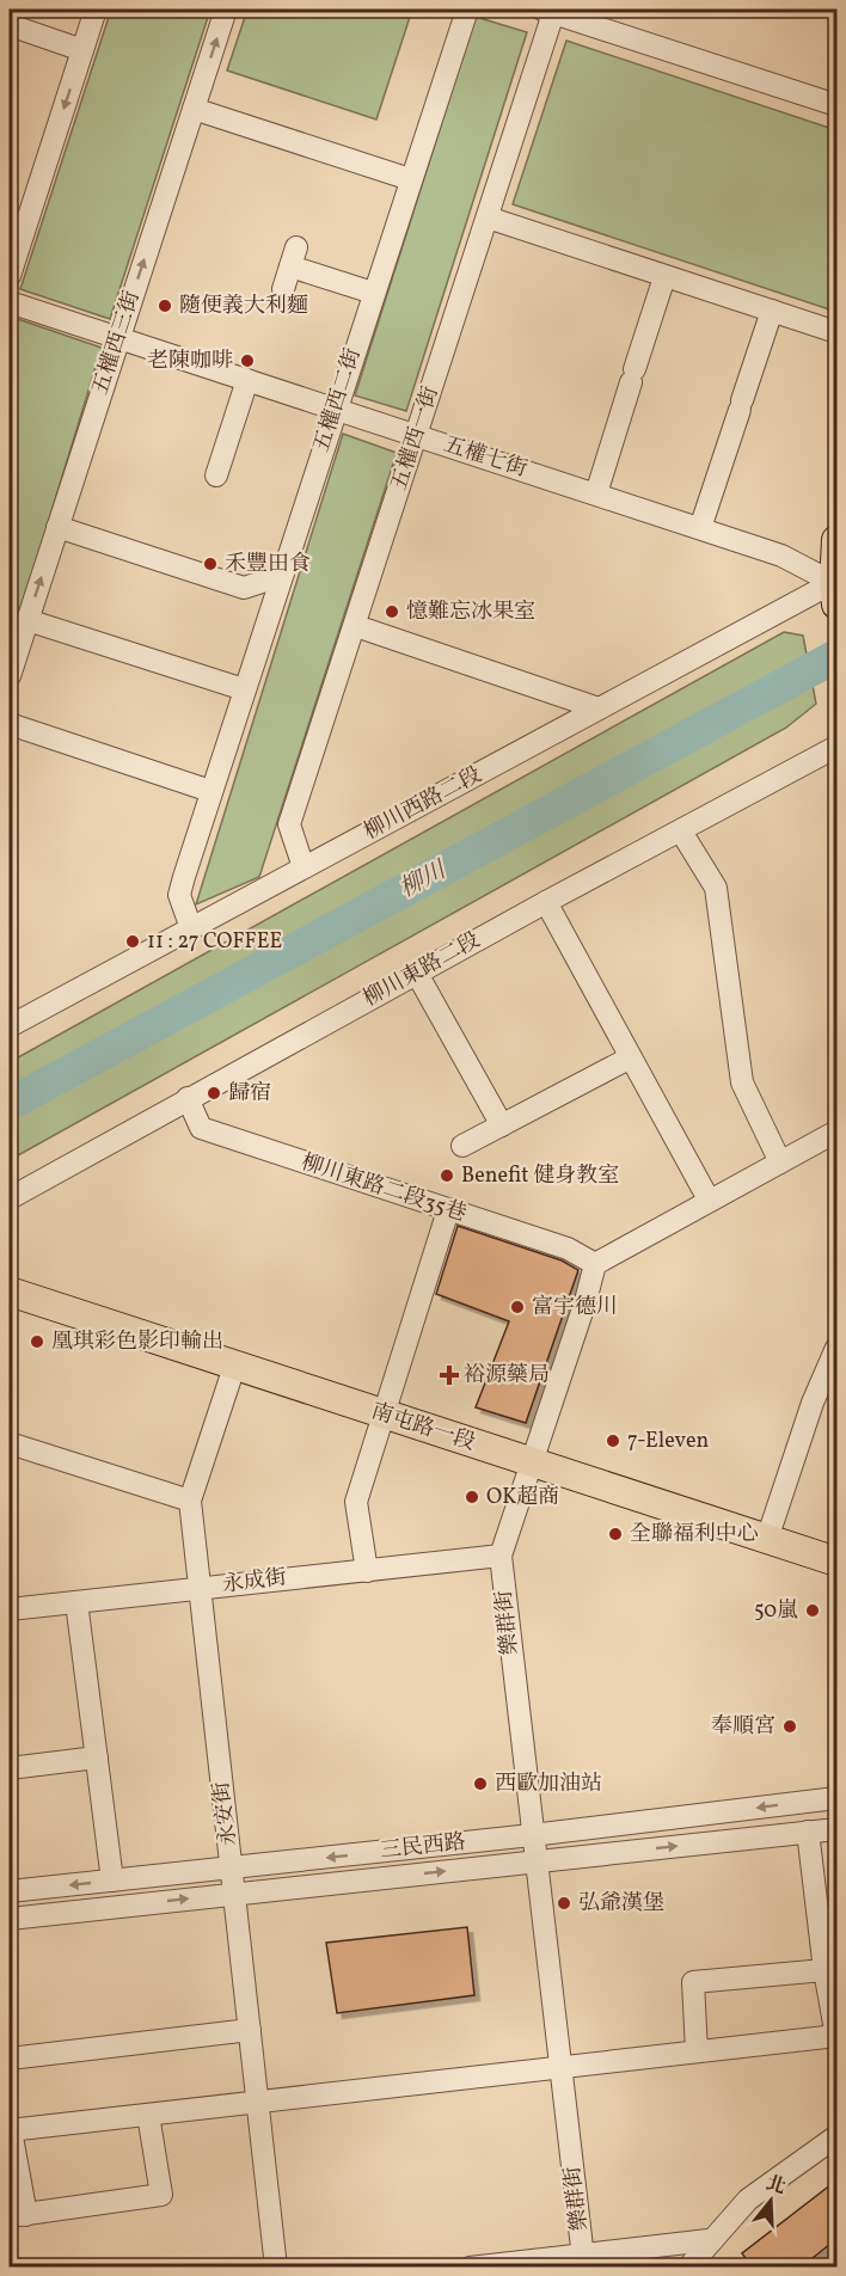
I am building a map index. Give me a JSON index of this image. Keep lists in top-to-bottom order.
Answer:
{
  "streets": {
    "main road": ["南屯路一段"],
    "street": [
      "五權西三街",
      "五權西二街",
      "五權西一街",
      "五權七街",
      "柳川西路二段",
      "柳川東路二段",
      "柳川東路二段35巷",
      "永成街",
      "樂群街",
      "永安街",
      "三民西路"
    ]
  },
  "crossings": [
    ["五權西三街", "五權七街"],
    ["五權西二街", "五權七街"],
    ["五權西二街", "柳川西路二段"],
    ["五權西一街", "五權七街"],
    ["五權西一街", "柳川西路二段"],
    ["五權七街", "柳川西路二段"],
    ["柳川東路二段", "柳川東路二段35巷"],
    ["柳川東路二段35巷", "樂群街"],
    ["南屯路一段", "樂群街"],
    ["南屯路一段", "永安街"],
    ["永成街", "樂群街"],
    ["永成街", "永安街"],
    ["樂群街", "三民西路"],
    ["永安街", "三民西路"]
  ],
  "water": ["柳川"],
  "places": {
    "other": [
      "隨便義大利麵",
      "老陳咖啡",
      "禾豐田食",
      "憶難忘冰果室",
      "11 : 27 COFFEE",
      "歸宿",
      "Benefit 健身教室",
      "富宇德川",
      "凰琪彩色影印輸出",
      "7-Eleven",
      "OK超商",
      "全聯福利中心",
      "50嵐",
      "奉順宮",
      "西歐加油站",
      "弘爺漢堡"
    ],
    "health": ["裕源藥局"]
  },
  "north": "top"
}
